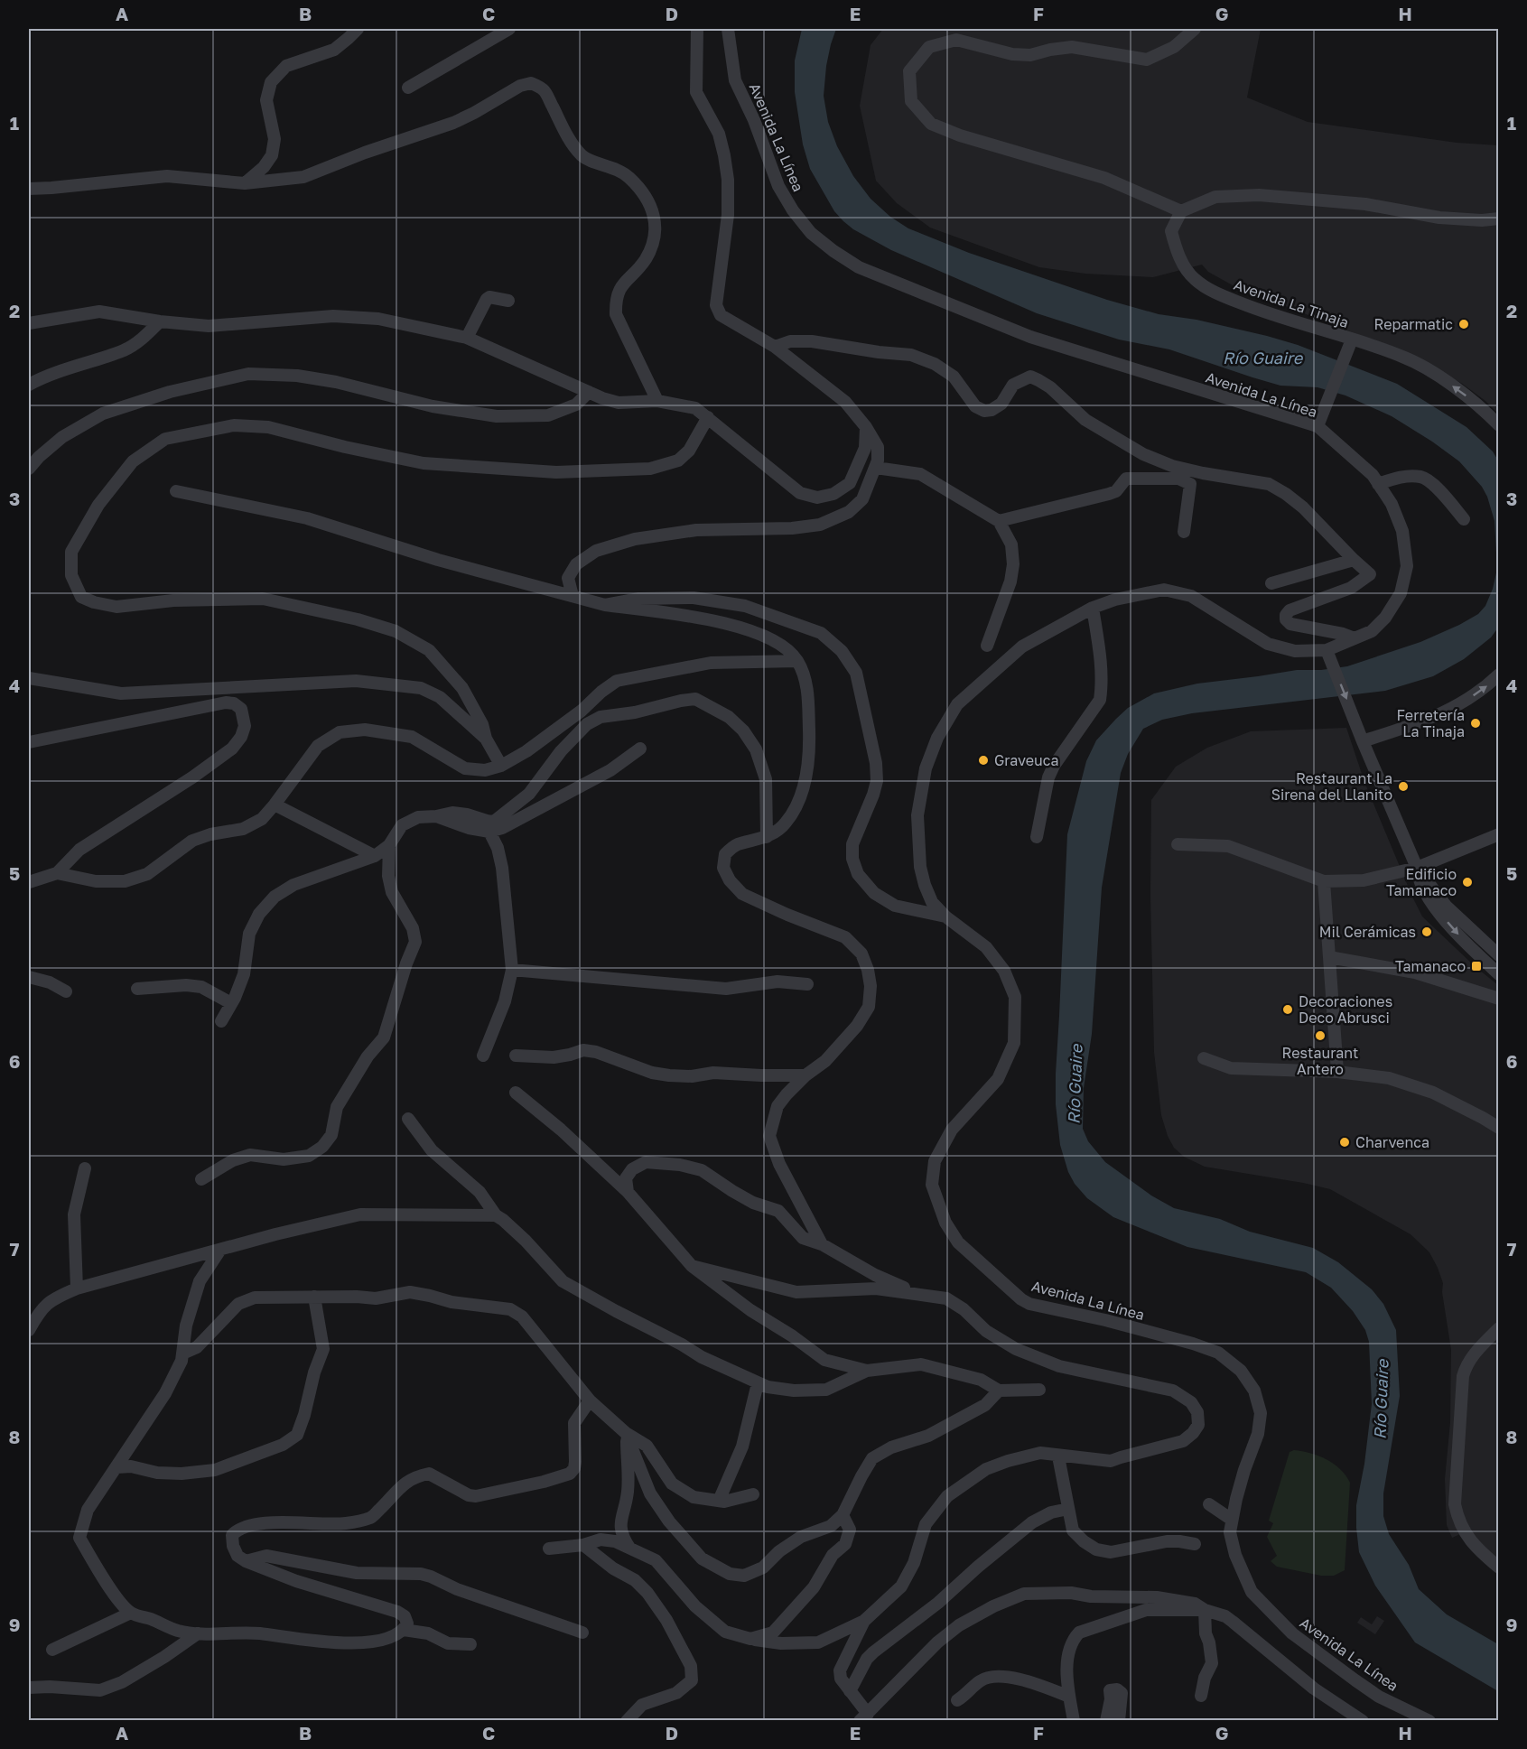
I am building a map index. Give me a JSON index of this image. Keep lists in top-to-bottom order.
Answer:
{
  "streets": {
    "street": ["Avenida La Línea", "Avenida La Tinaja"]
  },
  "one_way": ["Avenida La Tinaja"],
  "water": ["Río Guaire"],
  "places": {
    "other": [
      "Reparmatic",
      "Ferretería La Tinaja",
      "Graveuca",
      "Restaurant La Sirena del Llanito",
      "Edificio Tamanaco",
      "Mil Cerámicas",
      "Decoraciones Deco Abrusci",
      "Restaurant Antero",
      "Charvenca"
    ],
    "transit": ["Tamanaco"]
  },
  "grid": {
    "columns": [
      "A",
      "B",
      "C",
      "D",
      "E",
      "F",
      "G",
      "H"
    ],
    "rows": [
      "1",
      "2",
      "3",
      "4",
      "5",
      "6",
      "7",
      "8",
      "9"
    ]
  }
}
